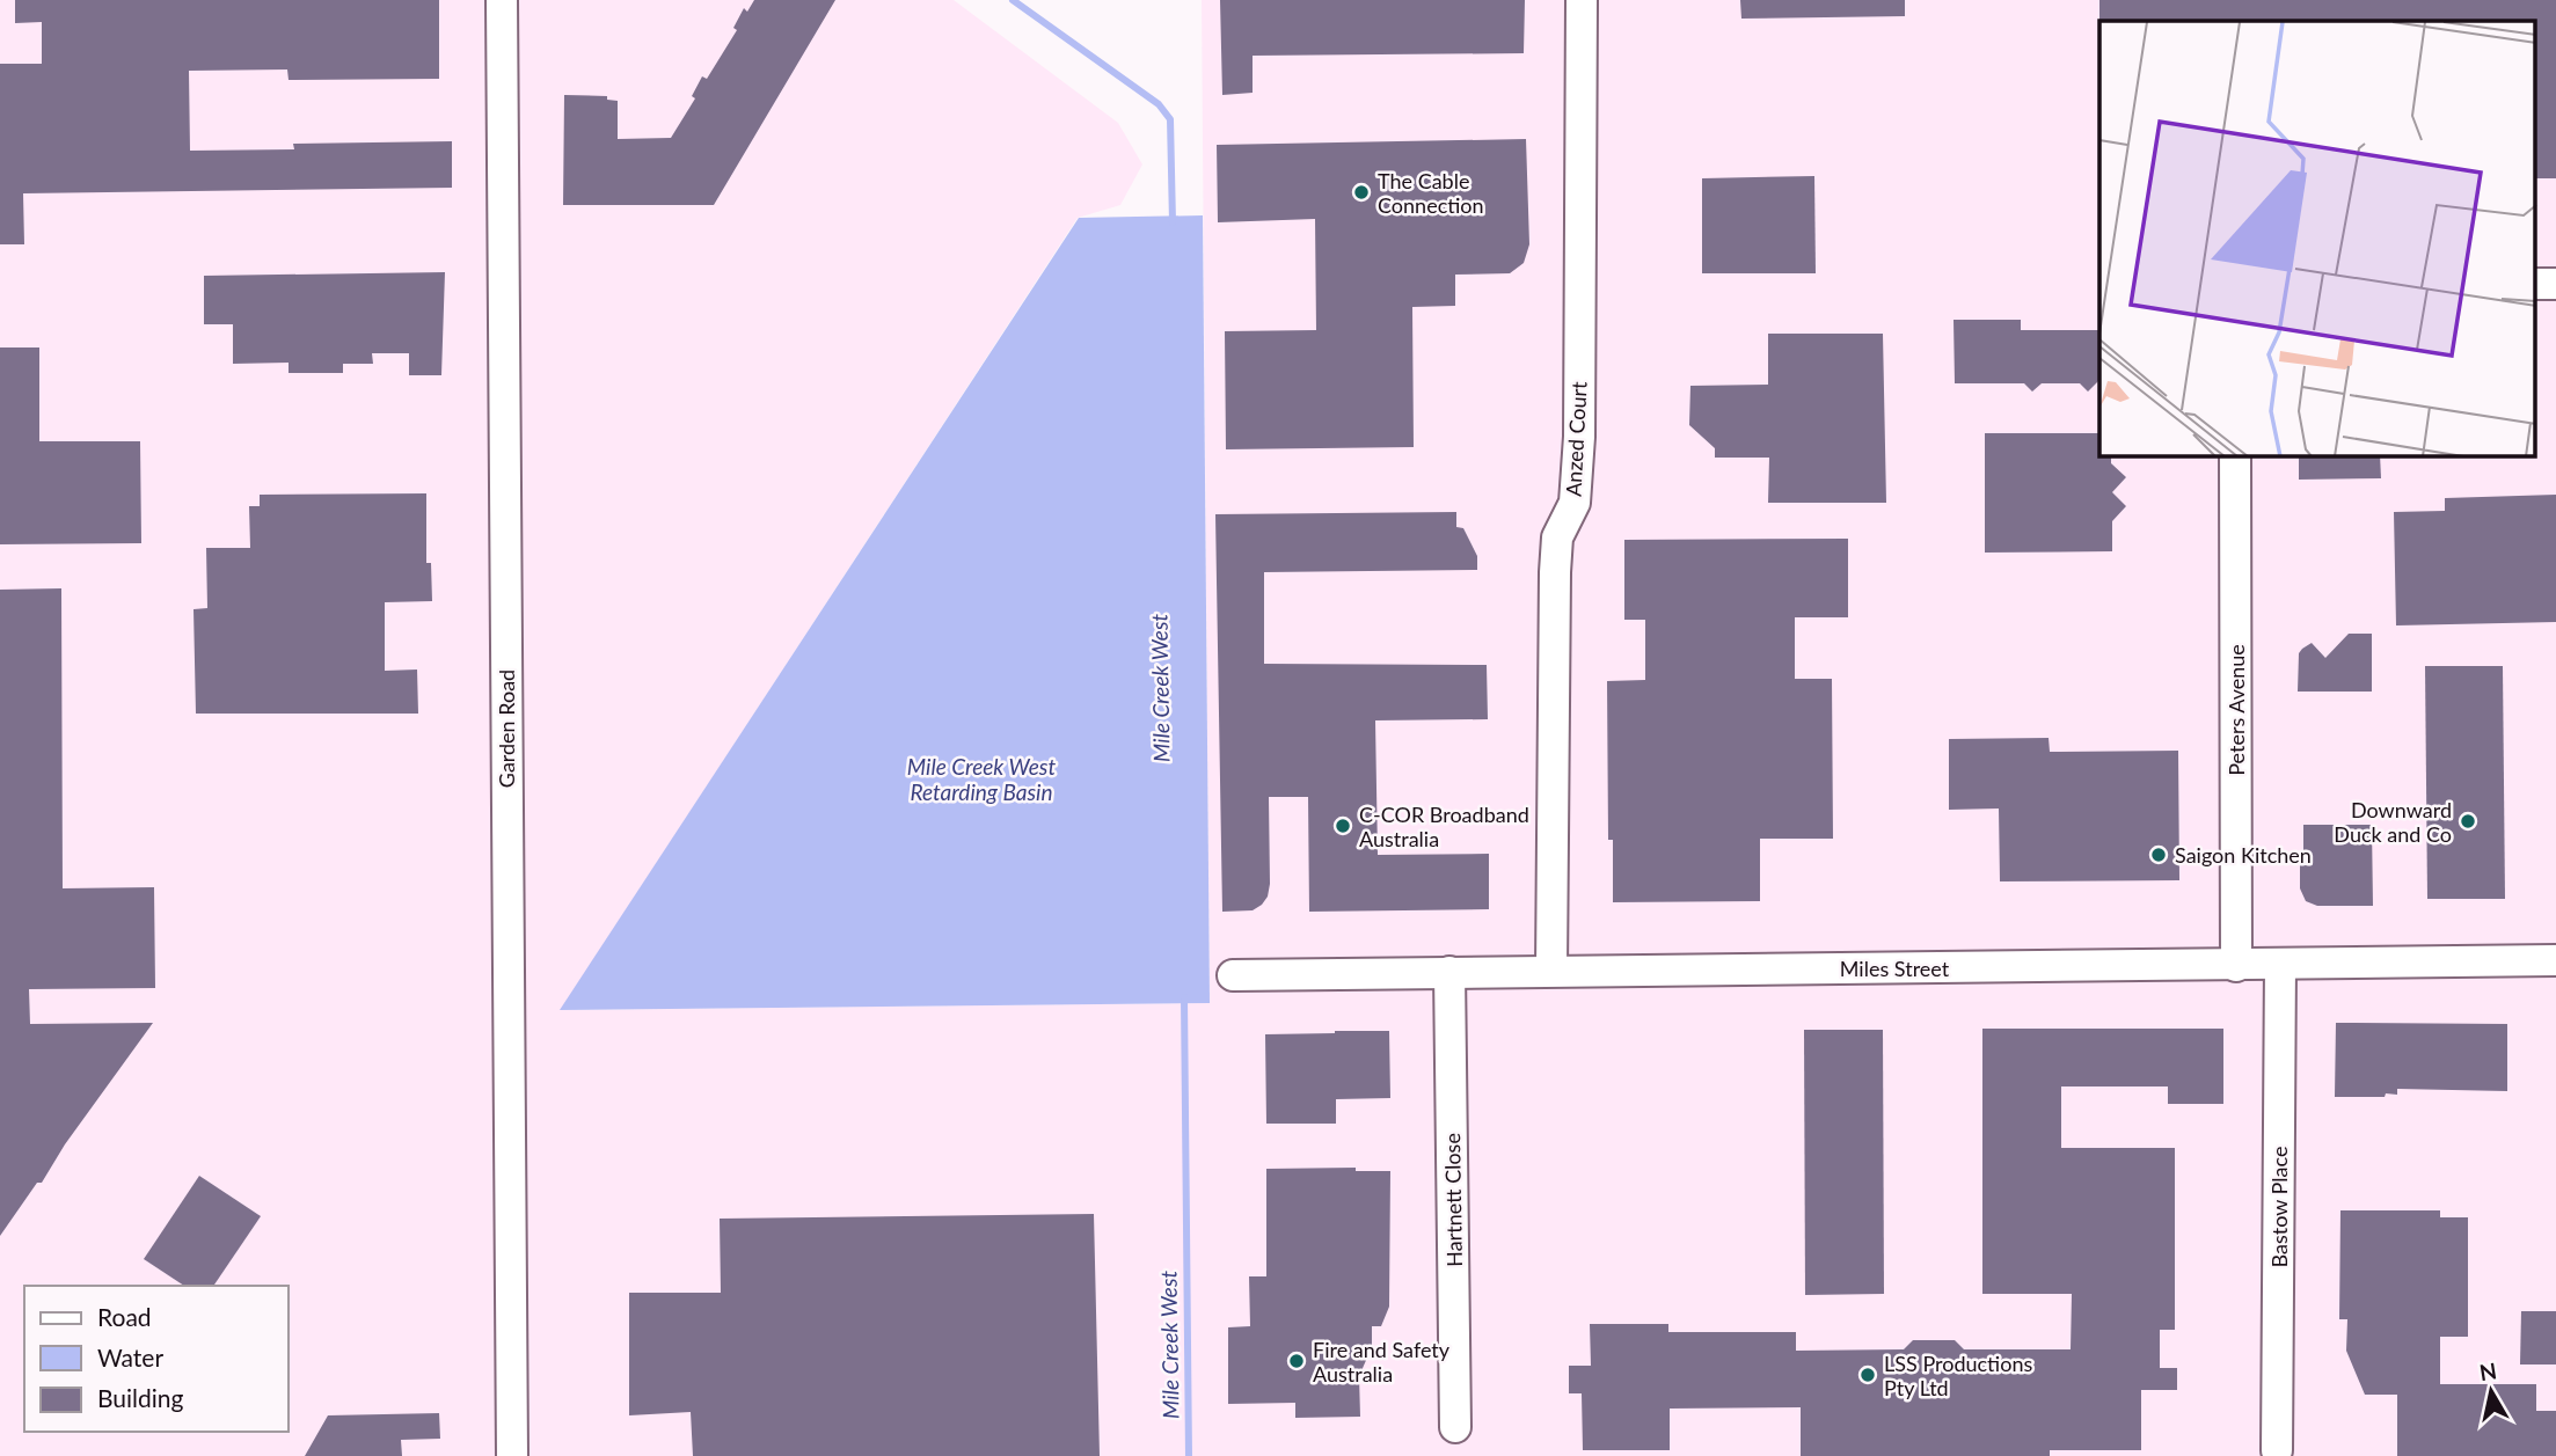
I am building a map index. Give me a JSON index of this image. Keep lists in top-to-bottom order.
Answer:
{
  "streets": {
    "street": [
      "Anzed Court",
      "Peters Avenue",
      "Garden Road",
      "Miles Street",
      "Hartnett Close",
      "Bastow Place"
    ]
  },
  "crossings": [
    ["Anzed Court", "Miles Street"],
    ["Peters Avenue", "Miles Street"],
    ["Miles Street", "Hartnett Close"],
    ["Miles Street", "Bastow Place"]
  ],
  "water": ["Mile Creek West", "Mile Creek West Retarding Basin"],
  "places": [
    "The Cable Connection",
    "Downward Duck and Co",
    "C-COR Broadband Australia",
    "Saigon Kitchen",
    "Fire and Safety Australia",
    "LSS Productions Pty Ltd"
  ],
  "legend": ["Road", "Water", "Building"],
  "north": "top"
}
